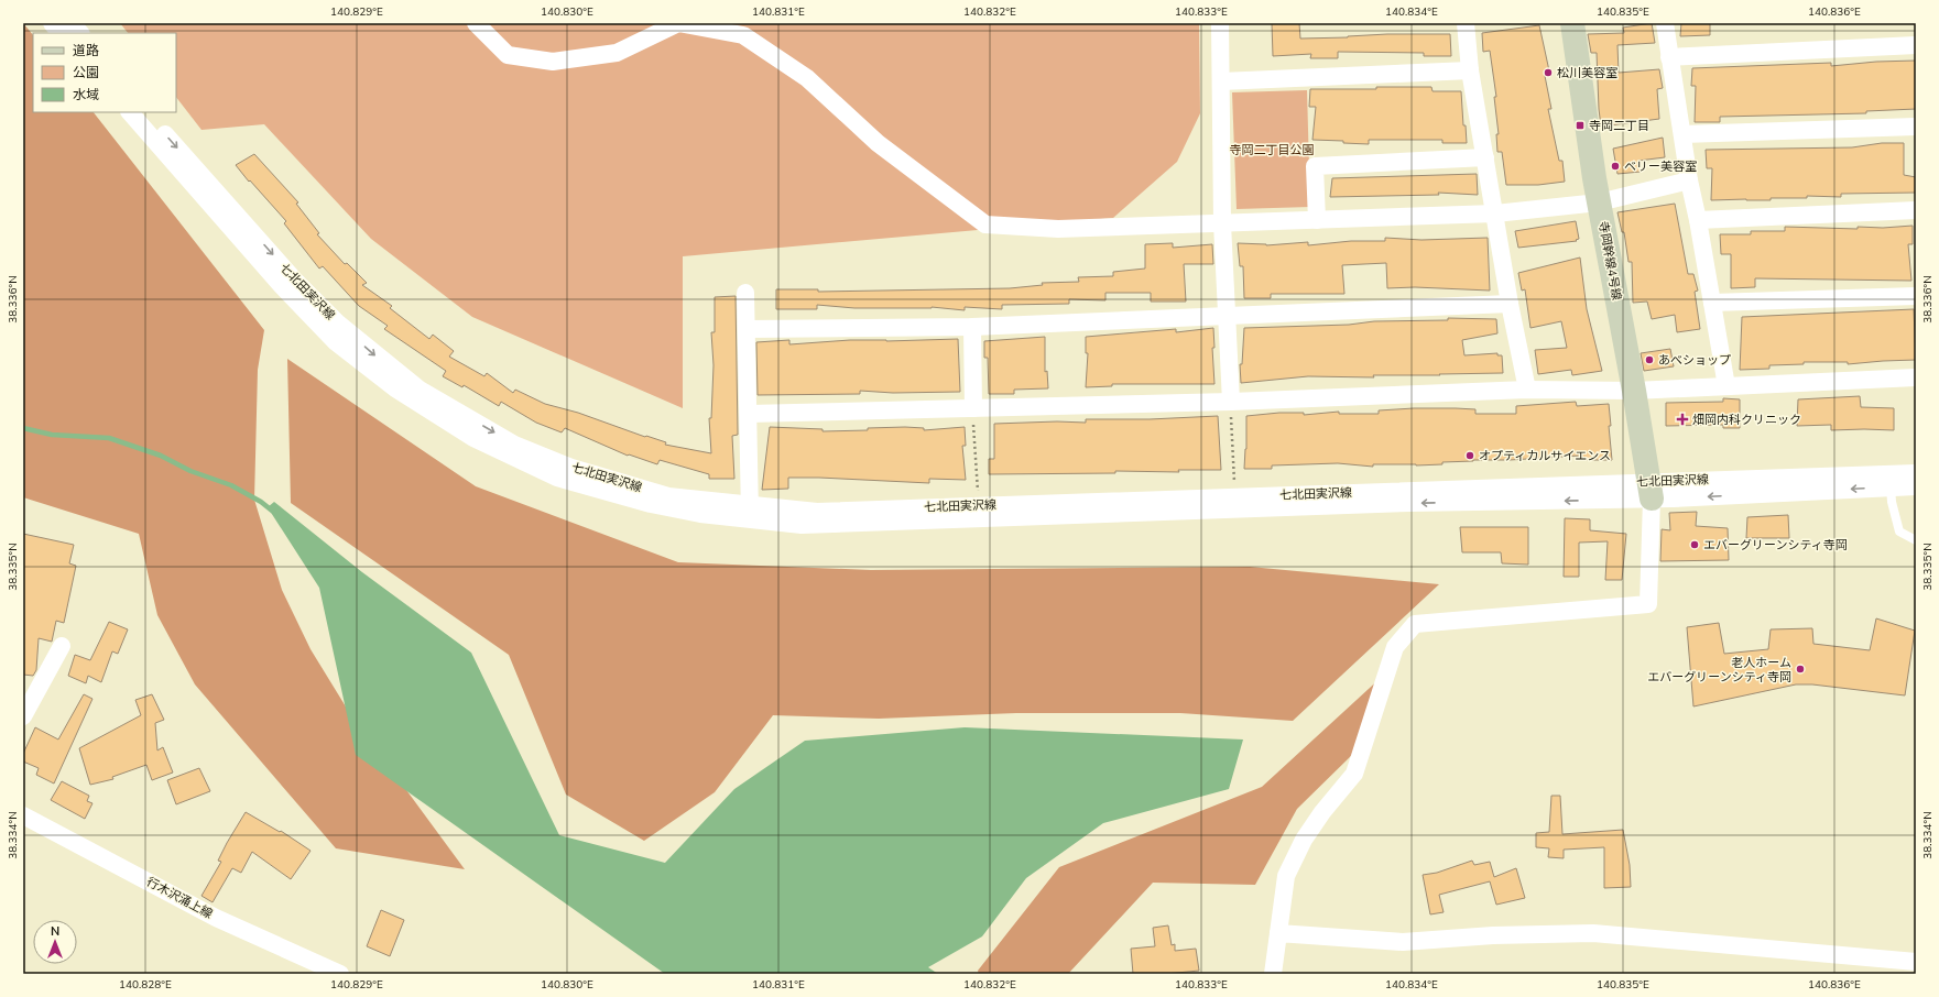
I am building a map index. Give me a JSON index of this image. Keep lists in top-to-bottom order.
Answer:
{
  "streets": {
    "street": ["寺岡幹線4号線", "七北田実沢線", "行木沢涌上線"]
  },
  "crossings": [
    ["寺岡幹線4号線", "七北田実沢線"]
  ],
  "parks": ["寺岡二丁目公園"],
  "places": {
    "other": [
      "松川美容室",
      "ベリー美容室",
      "あべショップ",
      "オプティカルサイエンス",
      "エバーグリーンシティ寺岡",
      "老人ホーム エバーグリーンシティ寺岡"
    ],
    "transit": ["寺岡二丁目"],
    "health": ["畑岡内科クリニック"]
  },
  "legend": ["道路", "公園", "水域"],
  "north": "top",
  "coordinates": [
    "140.829°E",
    "140.830°E",
    "140.831°E",
    "140.832°E",
    "140.833°E",
    "140.834°E",
    "140.835°E",
    "140.836°E",
    "38.336°N",
    "38.335°N",
    "38.334°N",
    "140.828°E"
  ]
}
